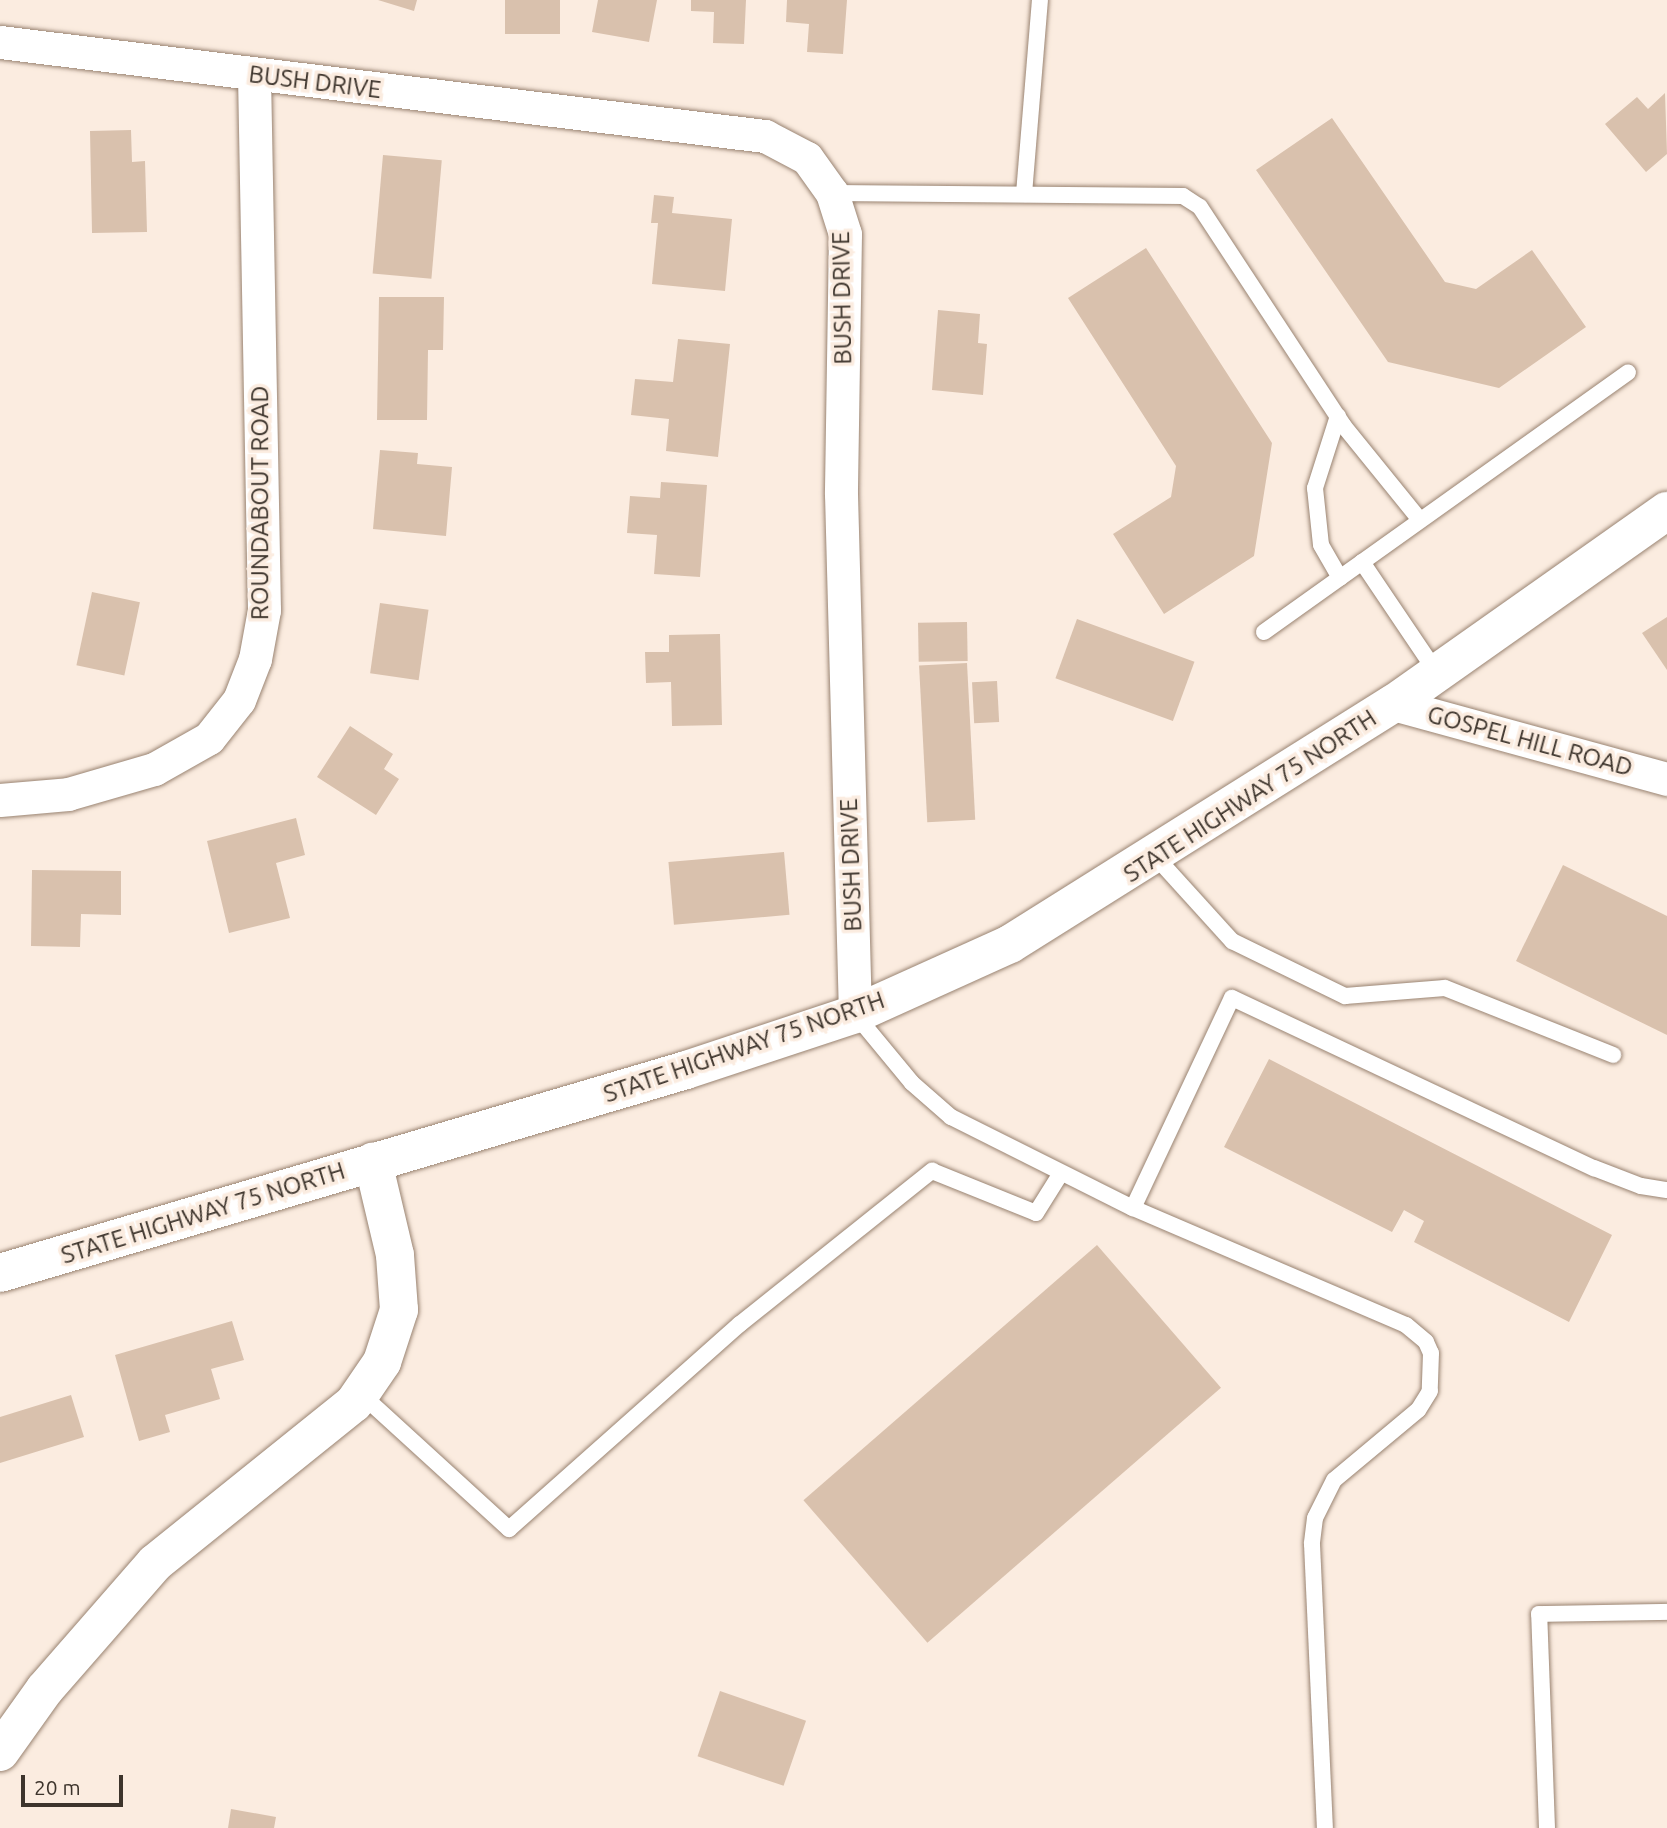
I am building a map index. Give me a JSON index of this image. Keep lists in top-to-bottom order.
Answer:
{
  "streets": {
    "main road": ["STATE HIGHWAY 75 NORTH"],
    "street": ["BUSH DRIVE", "ROUNDABOUT ROAD", "GOSPEL HILL ROAD"]
  },
  "crossings": [
    ["BUSH DRIVE", "ROUNDABOUT ROAD"],
    ["BUSH DRIVE", "STATE HIGHWAY 75 NORTH"],
    ["GOSPEL HILL ROAD", "STATE HIGHWAY 75 NORTH"]
  ],
  "scale_bar": "20 m"
}
